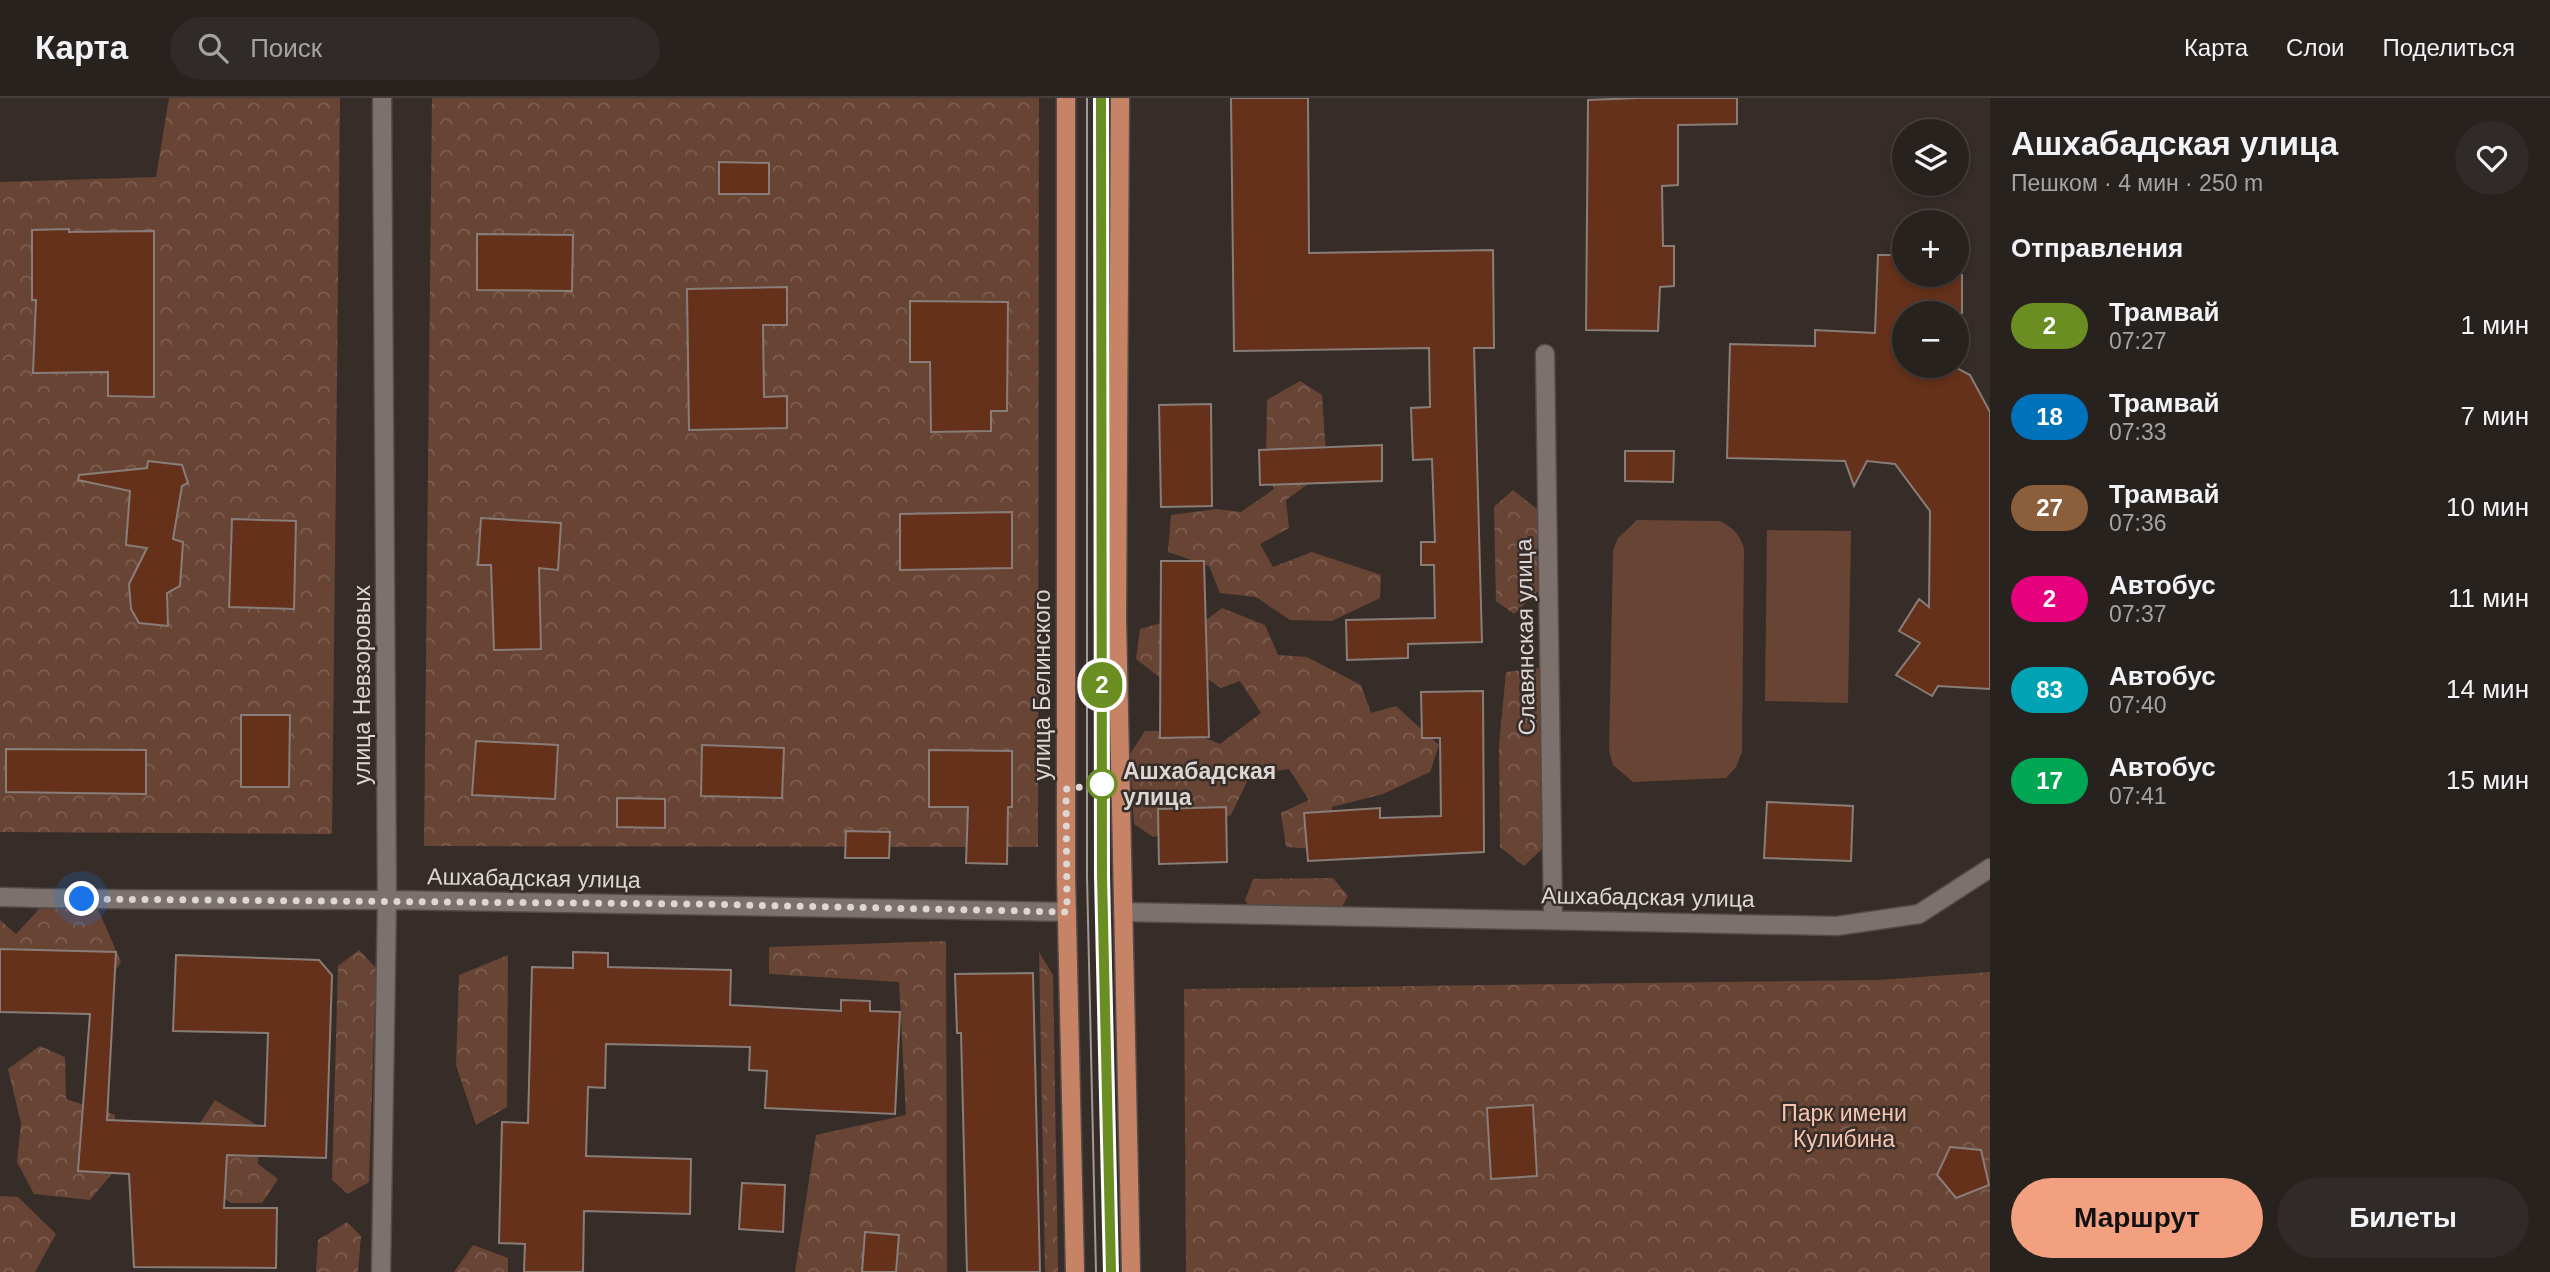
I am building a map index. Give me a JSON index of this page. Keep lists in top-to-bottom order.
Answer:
{
  "streets": {
    "main road": ["улица Белинского"],
    "street": ["Славянская улица", "улица Невзоровых", "Ашхабадская улица"]
  },
  "crossings": [
    ["Славянская улица", "Ашхабадская улица"],
    ["улица Невзоровых", "Ашхабадская улица"],
    ["улица Белинского", "Ашхабадская улица"]
  ],
  "parks": ["Парк имени Кулибина"],
  "places": ["Ашхабадская улица"],
  "lines": ["tram line 2"],
  "page": {
    "header": "Карта",
    "search": "Поиск",
    "nav": ["Карта", "Слои", "Поделиться"],
    "on_map": "2",
    "heading": [
      ["Ашхабадская улица", "Пешком · 4 мин · 250 m"],
      "Отправления"
    ],
    "map_buttons": ["+", "−"],
    "list": [
      {
        "mark": "2",
        "name": "Трамвай",
        "note": "07:27",
        "value": "1 мин"
      },
      {
        "mark": "18",
        "name": "Трамвай",
        "note": "07:33",
        "value": "7 мин"
      },
      {
        "mark": "27",
        "name": "Трамвай",
        "note": "07:36",
        "value": "10 мин"
      },
      {
        "mark": "2",
        "name": "Автобус",
        "note": "07:37",
        "value": "11 мин"
      },
      {
        "mark": "83",
        "name": "Автобус",
        "note": "07:40",
        "value": "14 мин"
      },
      {
        "mark": "17",
        "name": "Автобус",
        "note": "07:41",
        "value": "15 мин"
      }
    ],
    "buttons": ["Маршрут", "Билеты"]
  }
}
